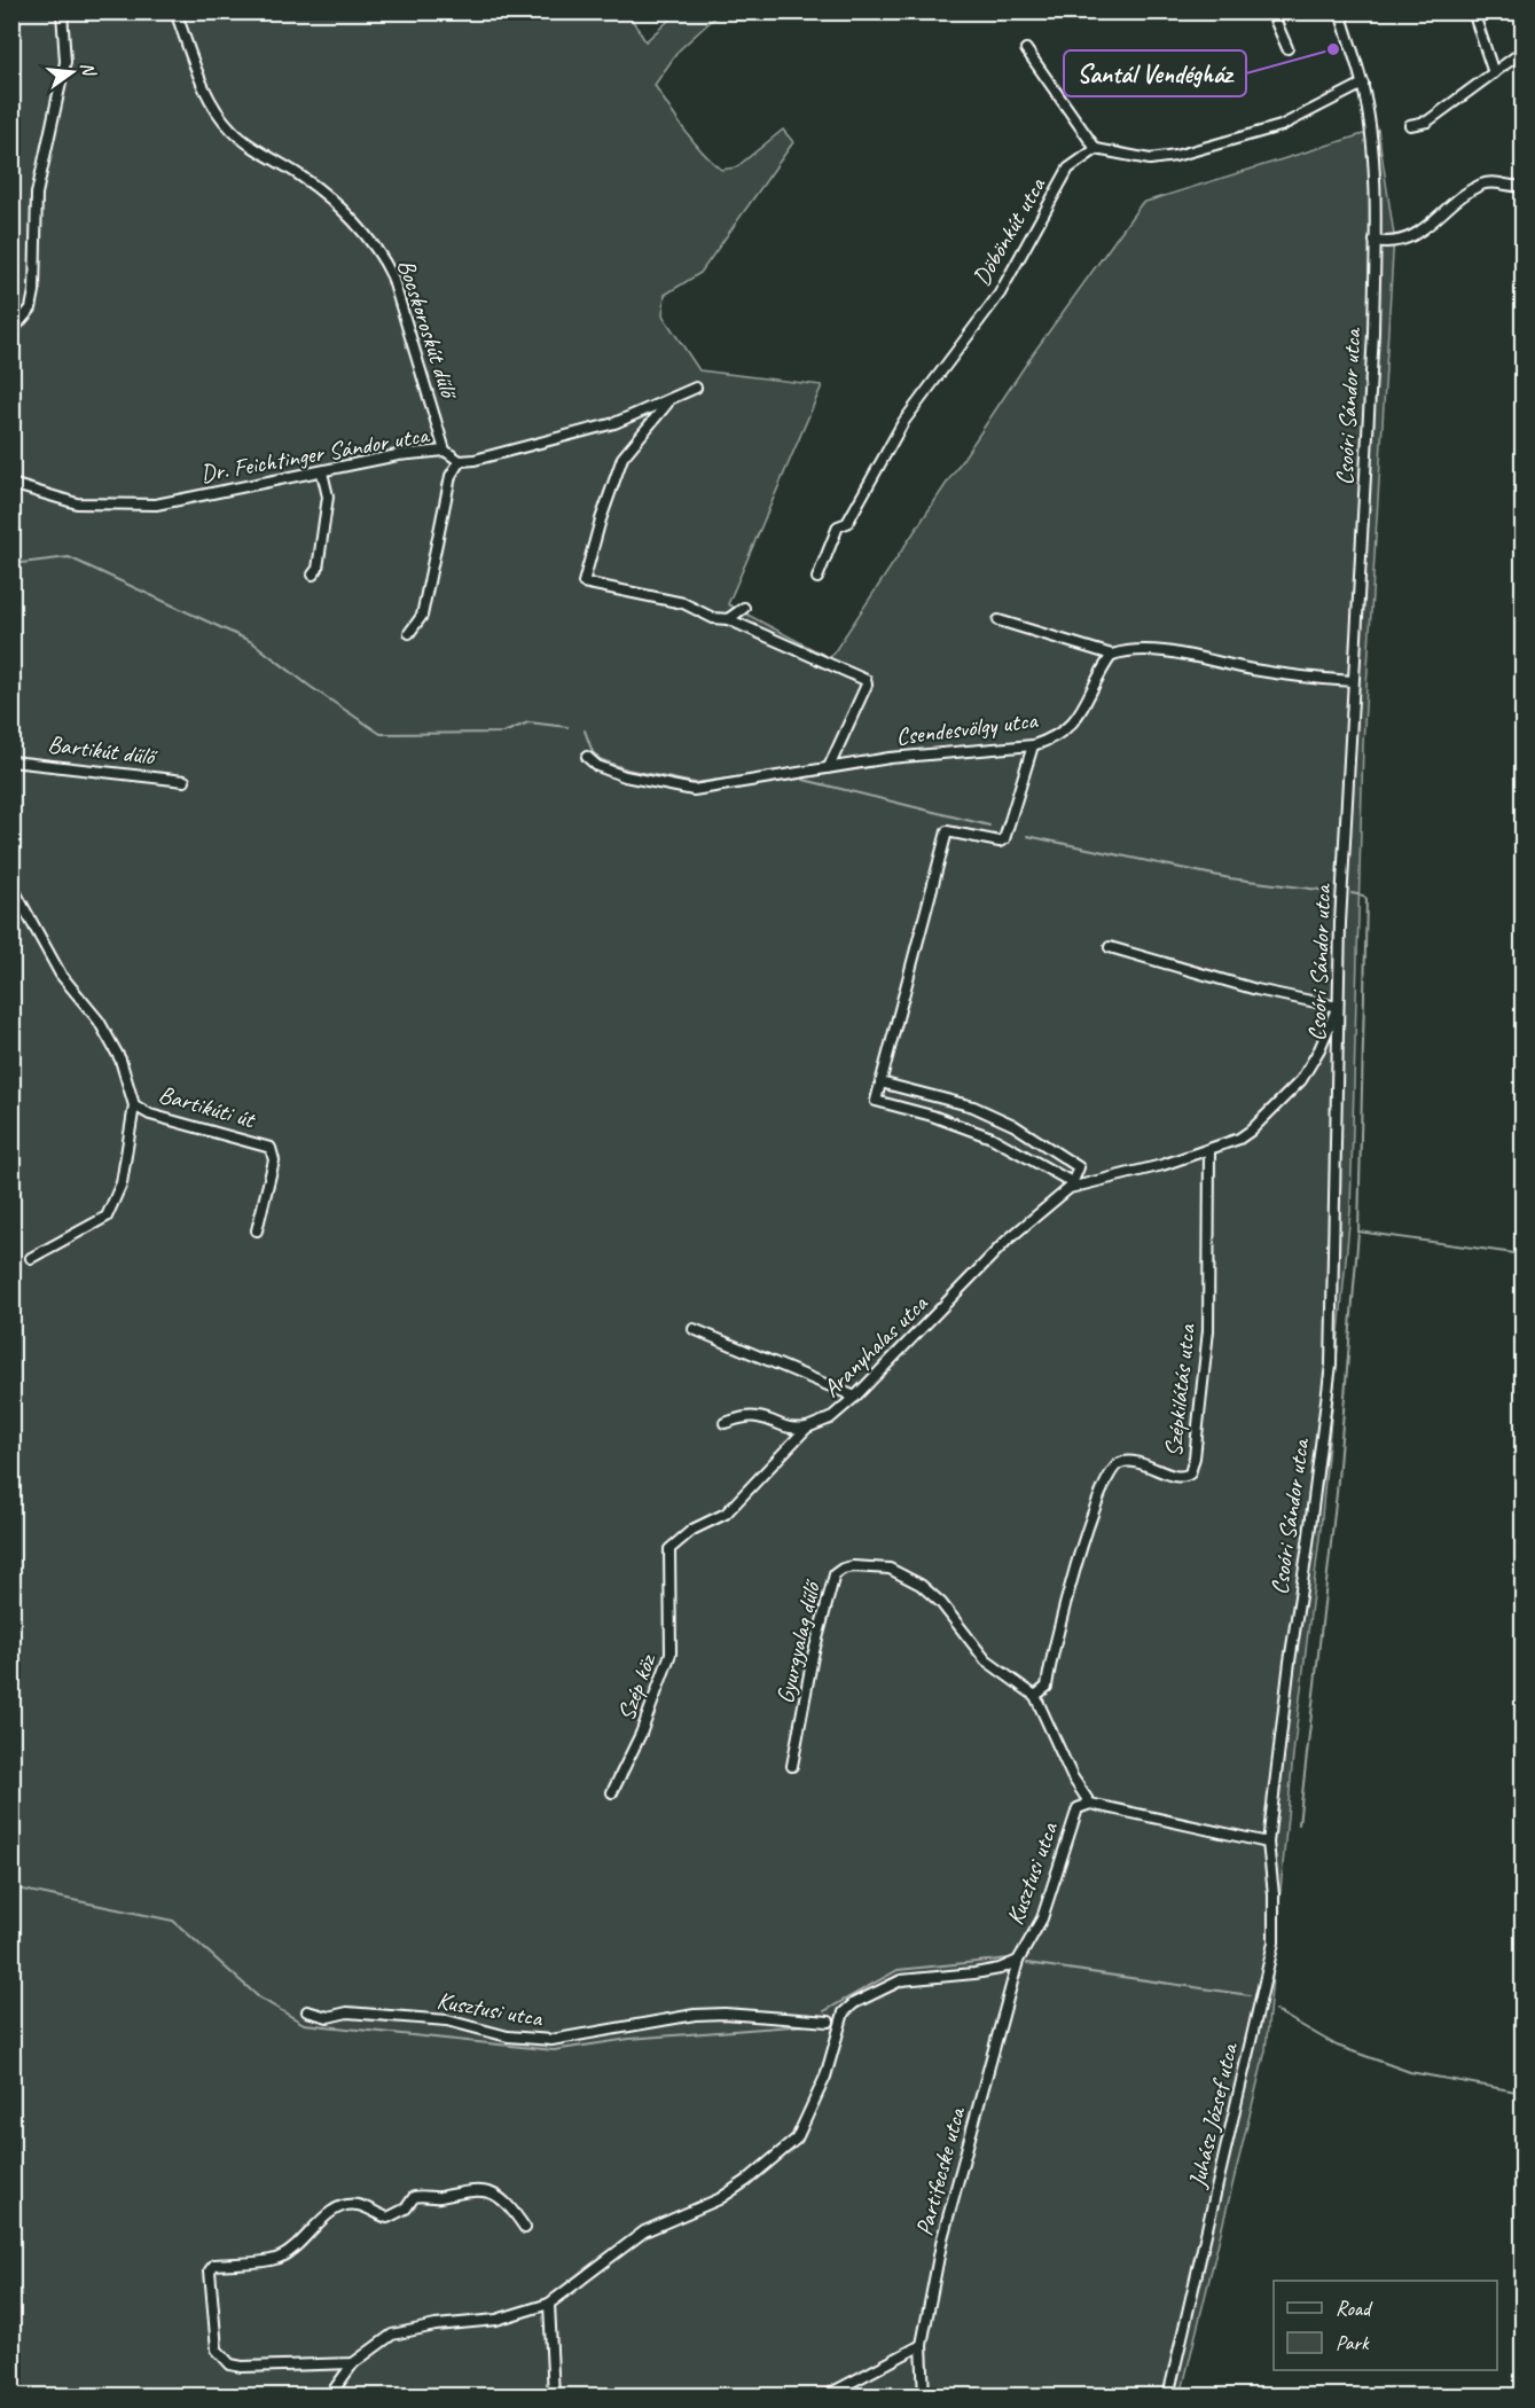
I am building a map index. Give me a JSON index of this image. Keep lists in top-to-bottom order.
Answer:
{
  "streets": {
    "street": [
      "Döbönkút utca",
      "Bocskoroskút dűlő",
      "Csoóri Sándor utca",
      "Dr. Feichtinger Sándor utca",
      "Csendesvölgy utca",
      "Bartikút dűlő",
      "Bartikúti út",
      "Aranyhalas utca",
      "Szépkilátás utca",
      "Gyurgyalag dűlő",
      "Szép köz",
      "Kusztusi utca",
      "Juhász József utca",
      "Partifecske utca"
    ]
  },
  "crossings": [
    ["Bocskoroskút dűlő", "Dr. Feichtinger Sándor utca"],
    ["Csoóri Sándor utca", "Aranyhalas utca"],
    ["Csoóri Sándor utca", "Juhász József utca"],
    ["Aranyhalas utca", "Szépkilátás utca"],
    ["Aranyhalas utca", "Szép köz"],
    ["Szépkilátás utca", "Gyurgyalag dűlő"],
    ["Gyurgyalag dűlő", "Kusztusi utca"],
    ["Kusztusi utca", "Partifecske utca"]
  ],
  "places": ["Santál Vendégház"],
  "legend": ["Road", "Park"],
  "north": "right"
}
